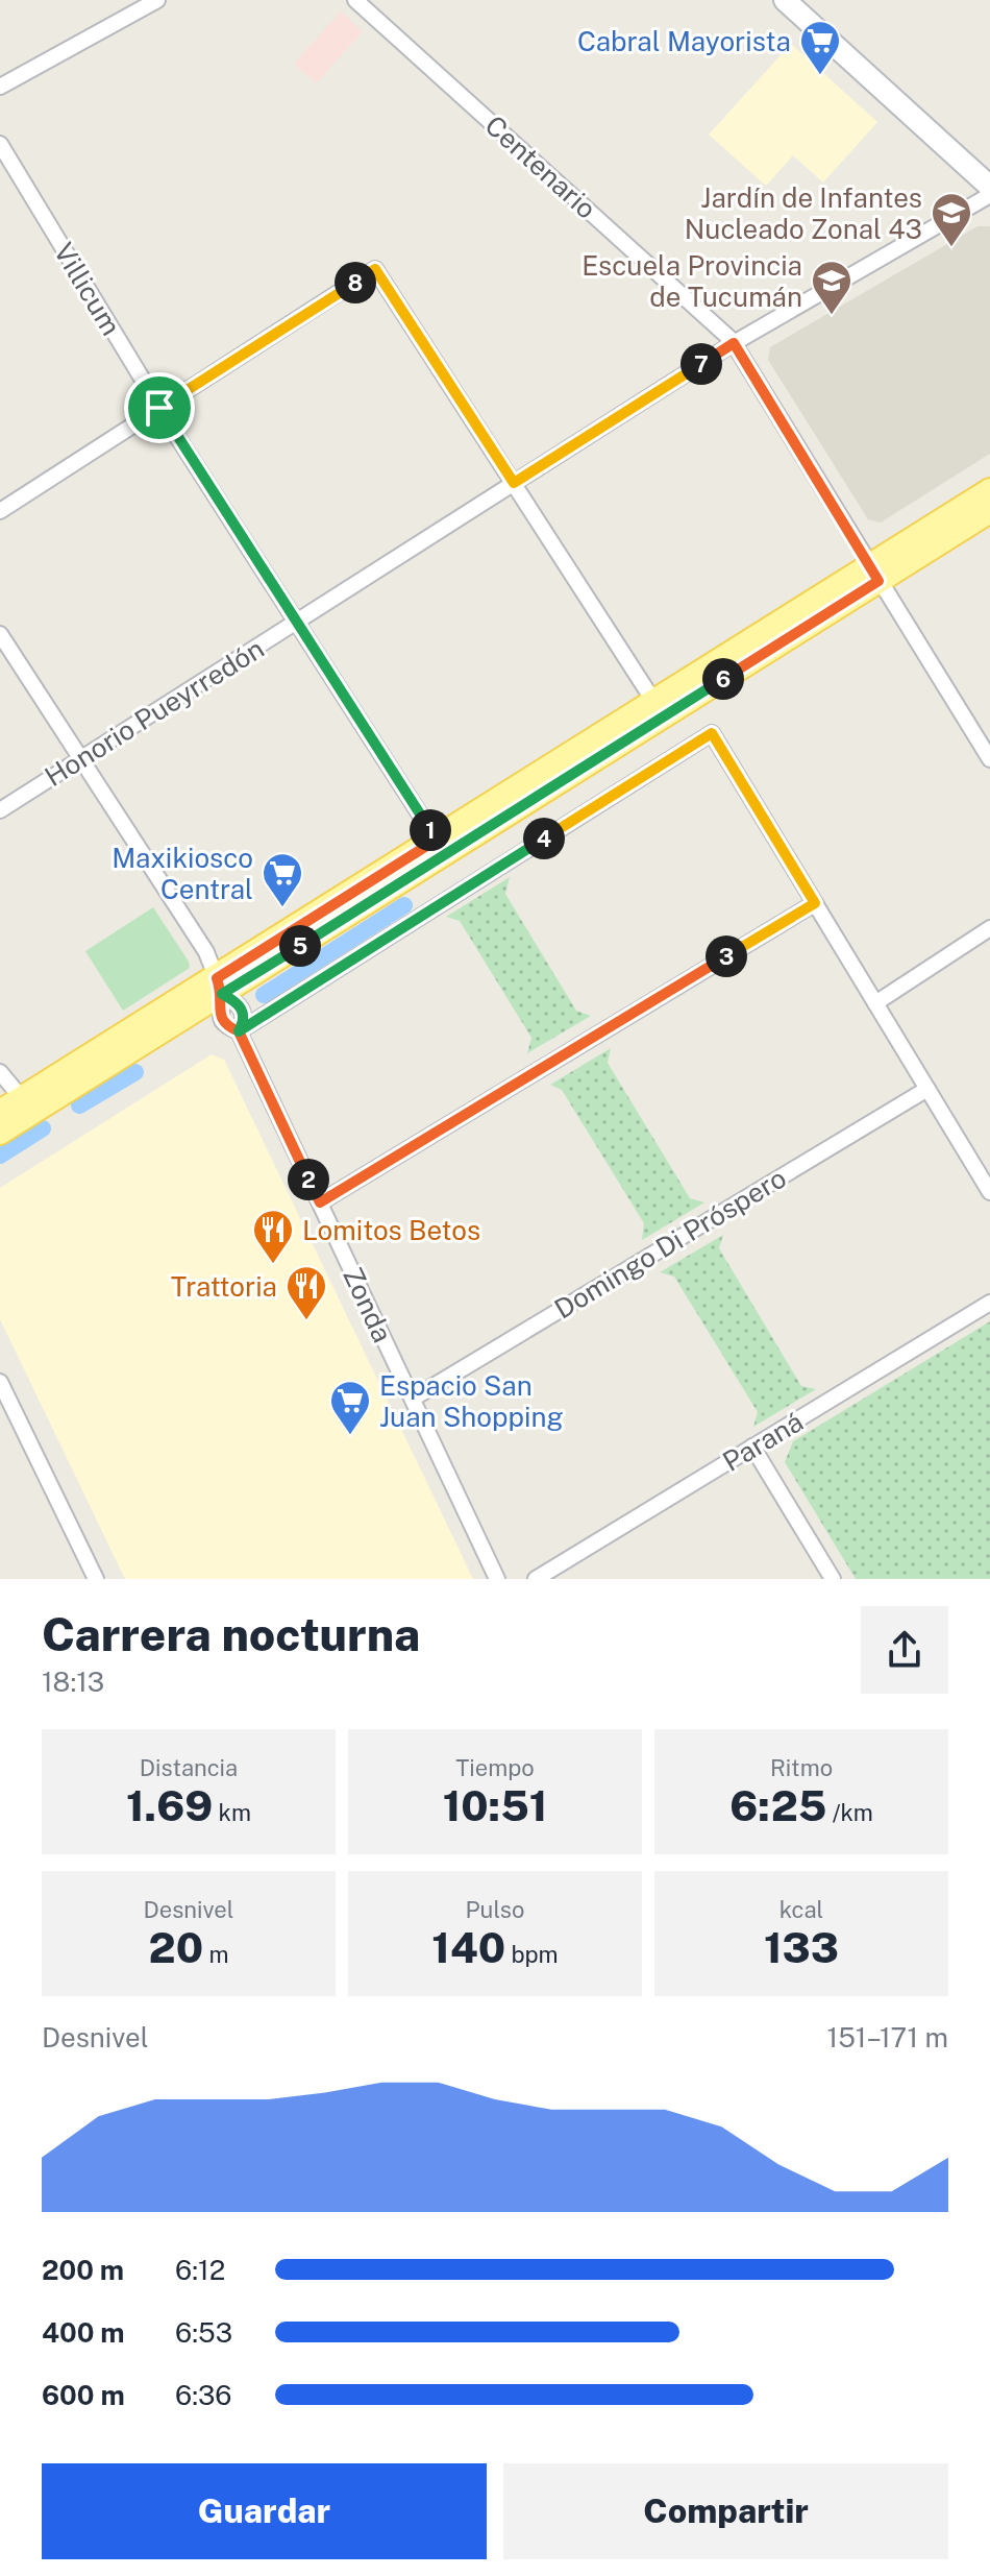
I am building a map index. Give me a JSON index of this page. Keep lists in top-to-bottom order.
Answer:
{
  "streets": {
    "street": [
      "Centenario",
      "Villicum",
      "Honorio Pueyrredón",
      "Domingo Di Próspero",
      "Zonda",
      "Paraná"
    ]
  },
  "crossings": [
    ["Centenario", "Honorio Pueyrredón"],
    ["Villicum", "Honorio Pueyrredón"],
    ["Honorio Pueyrredón", "Zonda"],
    ["Domingo Di Próspero", "Zonda"]
  ],
  "places": {
    "supermarket": ["Cabral Mayorista", "Maxikiosco Central", "Espacio San Juan Shopping"],
    "school or university": ["Jardín de Infantes Nucleado Zonal 43", "Escuela Provincia de Tucumán"],
    "restaurant": ["Lomitos Betos", "Trattoria"]
  },
  "page": {
    "pins": [
      "8",
      "7",
      "6",
      "1",
      "4",
      "5",
      "3",
      "2"
    ],
    "heading": ["Carrera nocturna", "18:13"],
    "stats": [
      ["Distancia", "1.69 km"],
      ["Tiempo", "10:51"],
      ["Ritmo", "6:25 /km"],
      ["Desnivel", "20 m"],
      ["Pulso", "140 bpm"],
      ["kcal", "133"]
    ],
    "chart": ["Desnivel", "151–171 m"],
    "list": [
      {
        "name": "200 m",
        "note": "6:12"
      },
      {
        "name": "400 m",
        "note": "6:53"
      },
      {
        "name": "600 m",
        "note": "6:36"
      }
    ],
    "buttons": ["Guardar", "Compartir"]
  }
}
